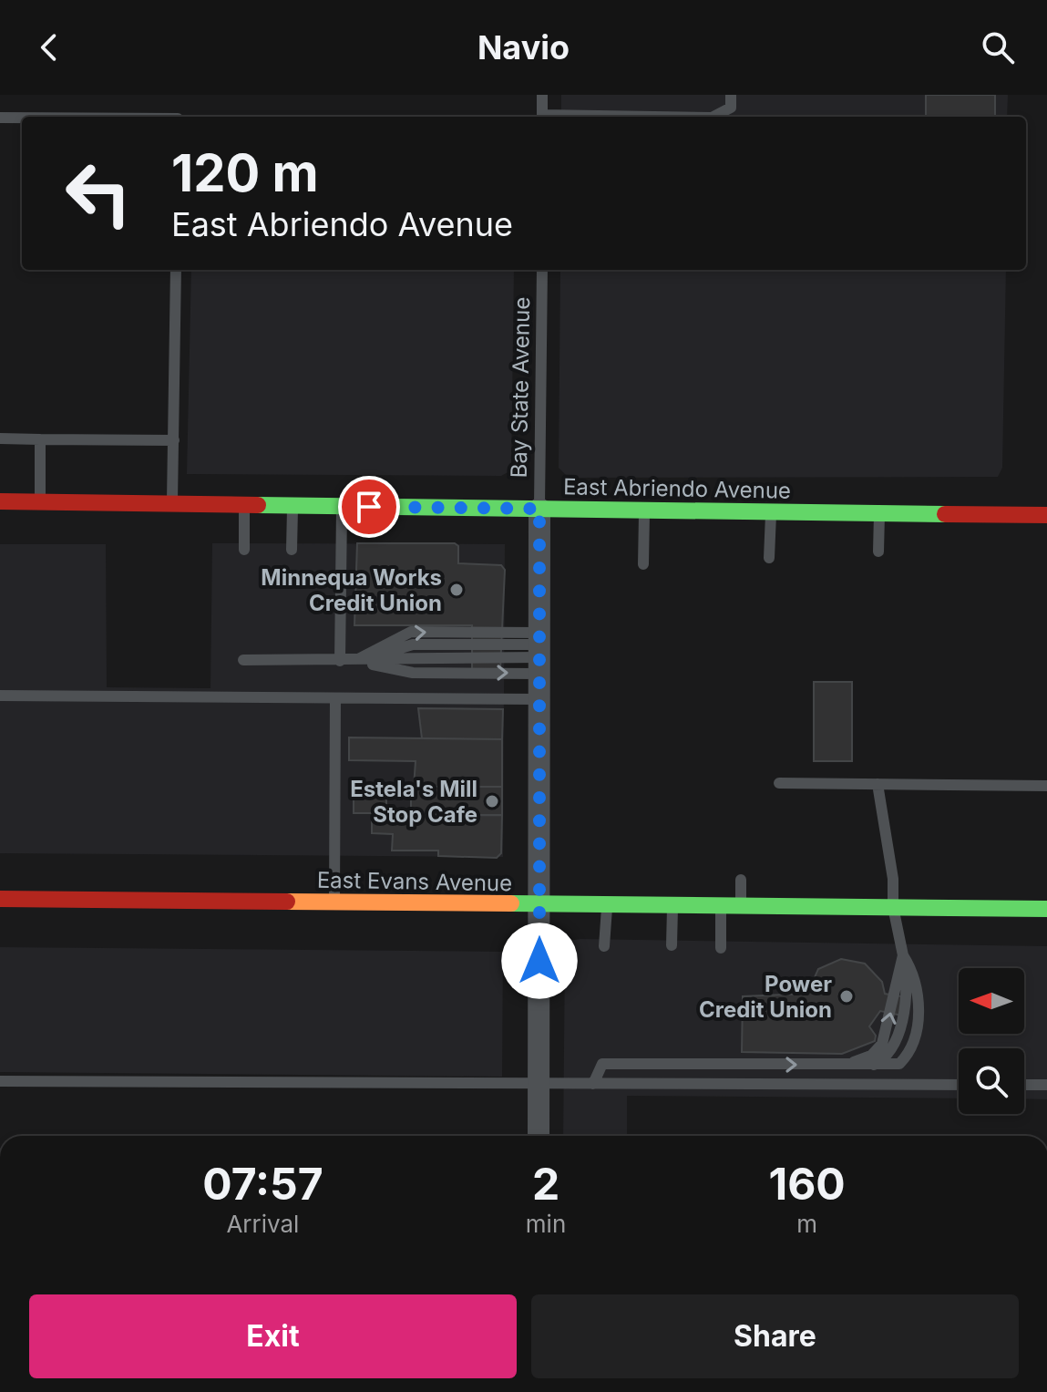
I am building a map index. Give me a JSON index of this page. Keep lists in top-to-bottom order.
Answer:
{
  "streets": {
    "street": ["East Abriendo Avenue", "East Evans Avenue"],
    "lane": ["Bay State Avenue"]
  },
  "crossings": [
    ["Bay State Avenue", "East Abriendo Avenue"]
  ],
  "places": ["Minnequa Works Credit Union", "Estela's Mill Stop Cafe", "Power Credit Union"],
  "north": "left",
  "page": {
    "header": "Navio",
    "turn": ["120 m", "East Abriendo Avenue"],
    "eta": [
      "07:57",
      "Arrival",
      "2",
      "min",
      "160",
      "m"
    ],
    "buttons": ["Exit", "Share"]
  }
}
